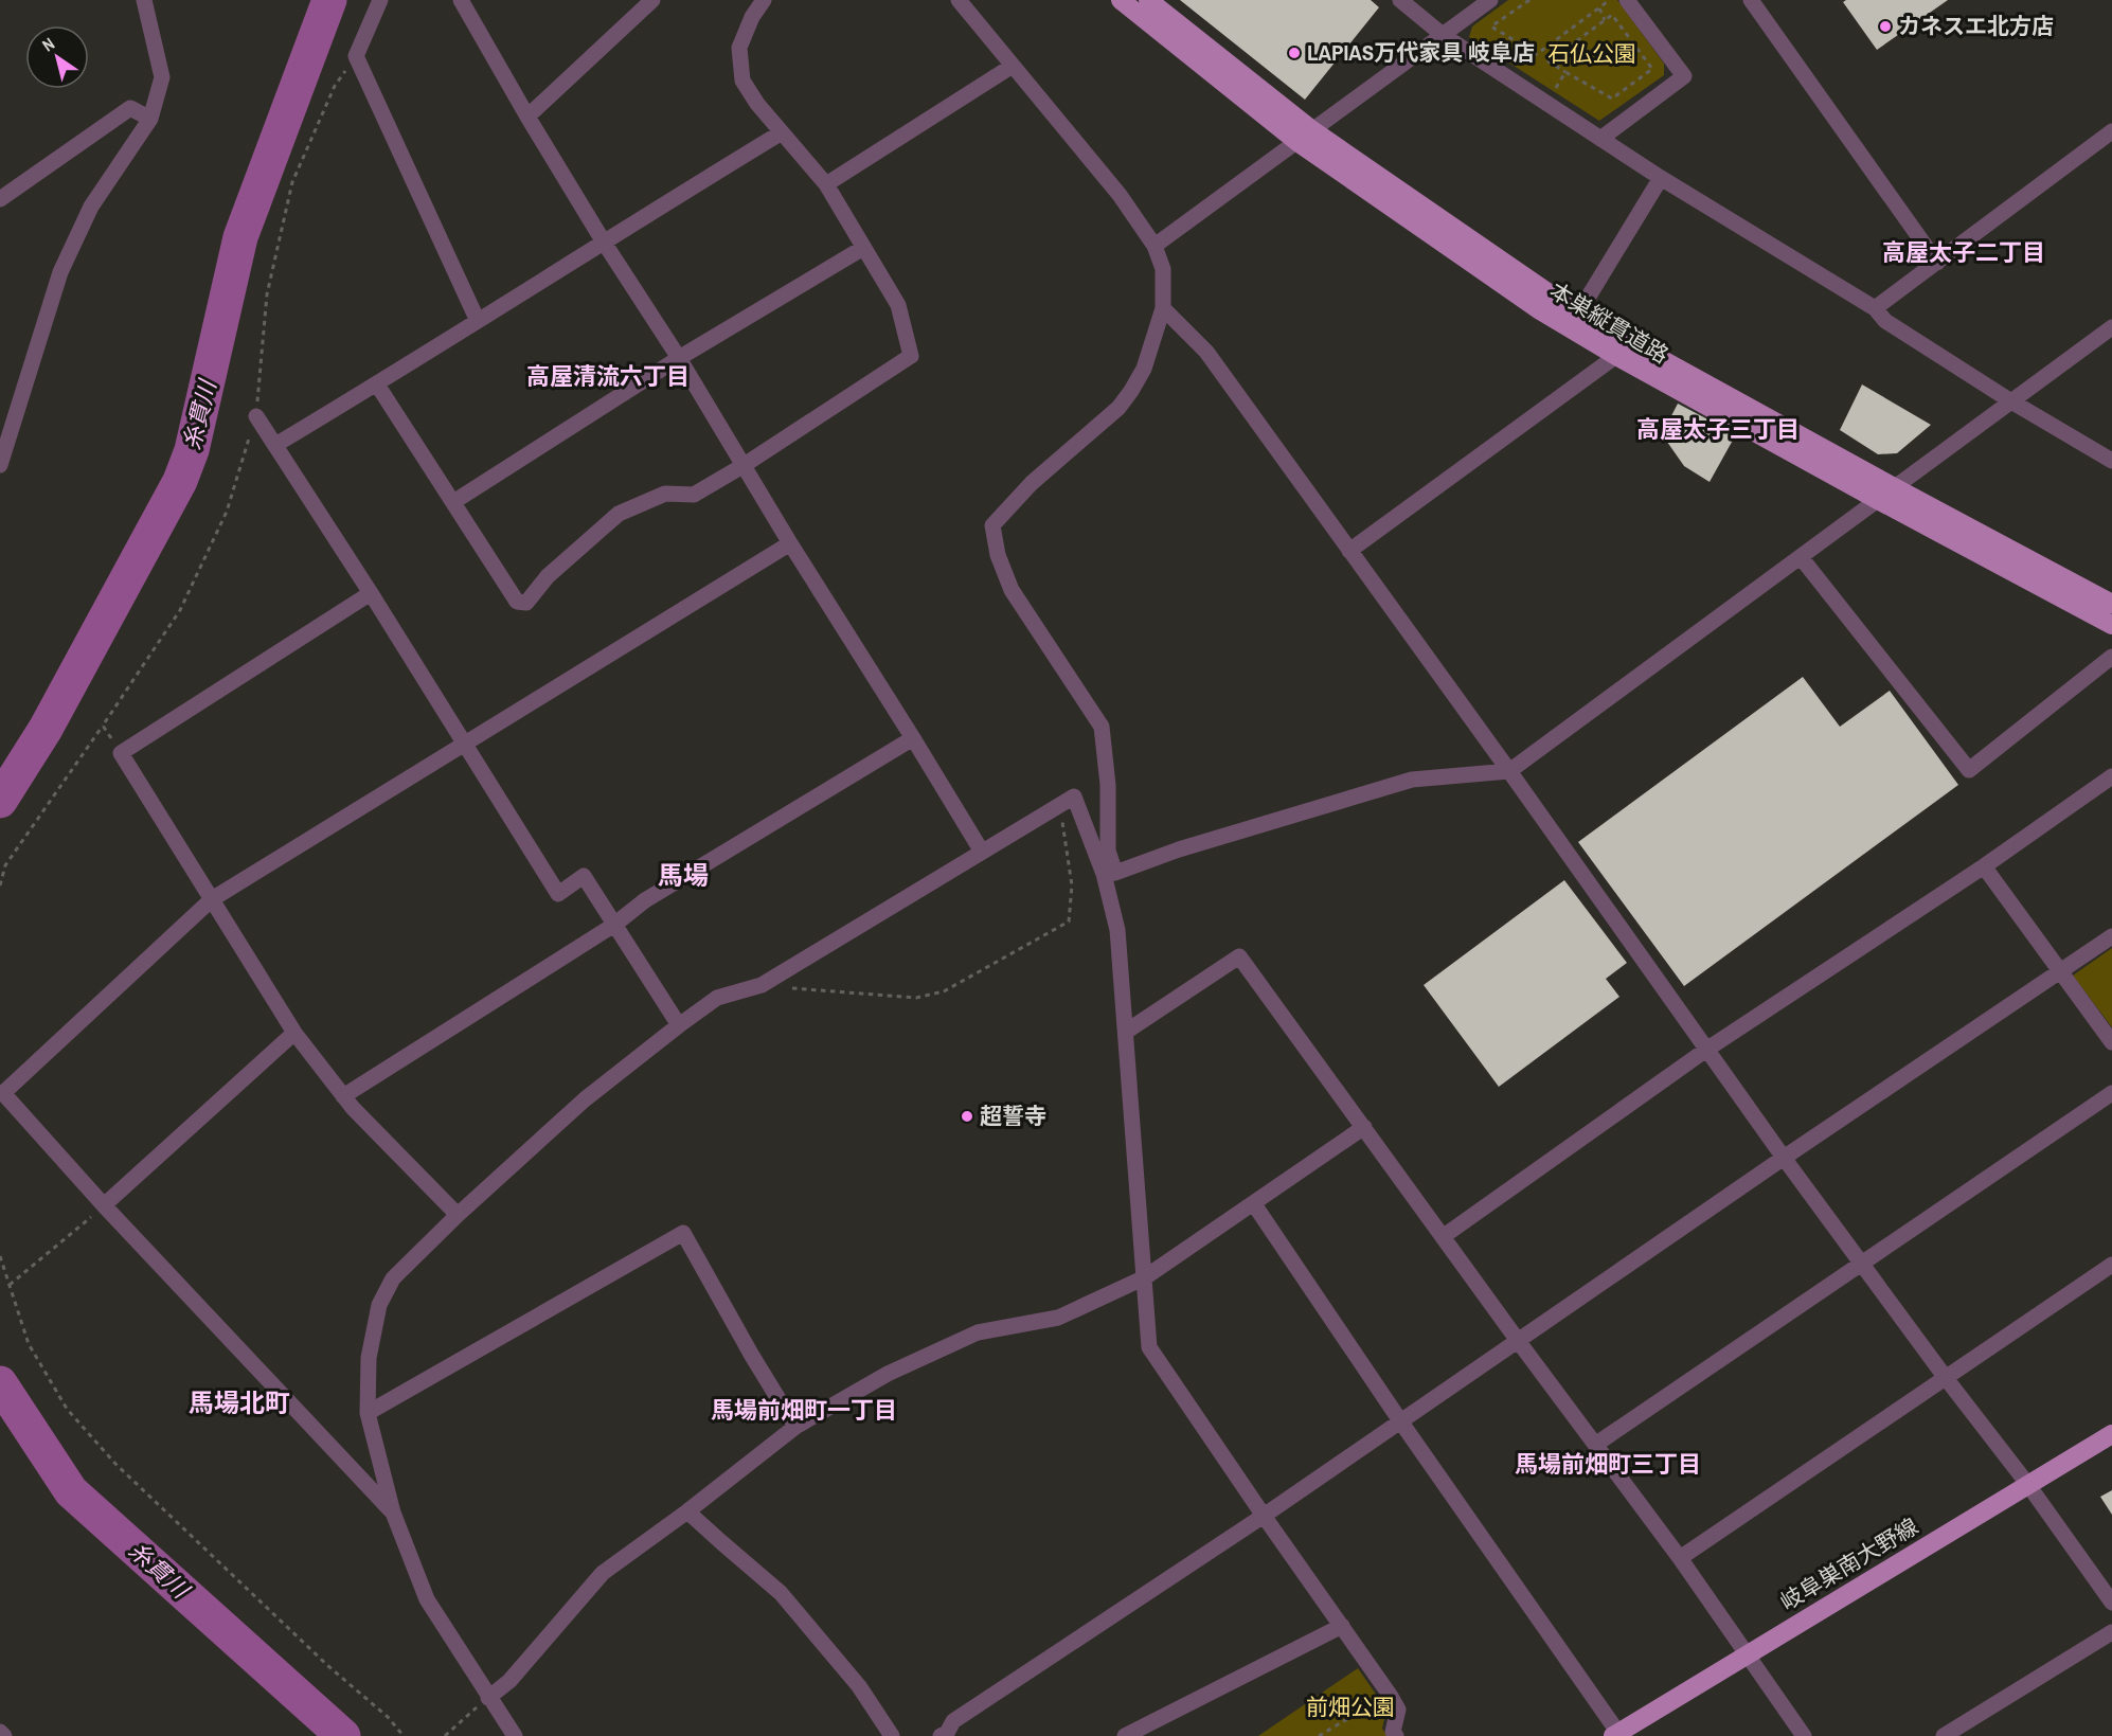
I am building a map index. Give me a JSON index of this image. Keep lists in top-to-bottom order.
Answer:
{
  "streets": {
    "main road": ["本巣縦貫道路", "岐阜巣南大野線"]
  },
  "districts": [
    "高屋太子二丁目",
    "高屋清流六丁目",
    "高屋太子三丁目",
    "馬場",
    "馬場北町",
    "馬場前畑町一丁目",
    "馬場前畑町三丁目"
  ],
  "water": ["糸貫川"],
  "parks": ["石仏公園", "前畑公園"],
  "places": ["カネスエ北方店", "LAPIAS万代家具 岐阜店", "超誓寺"],
  "north": "top left"
}
